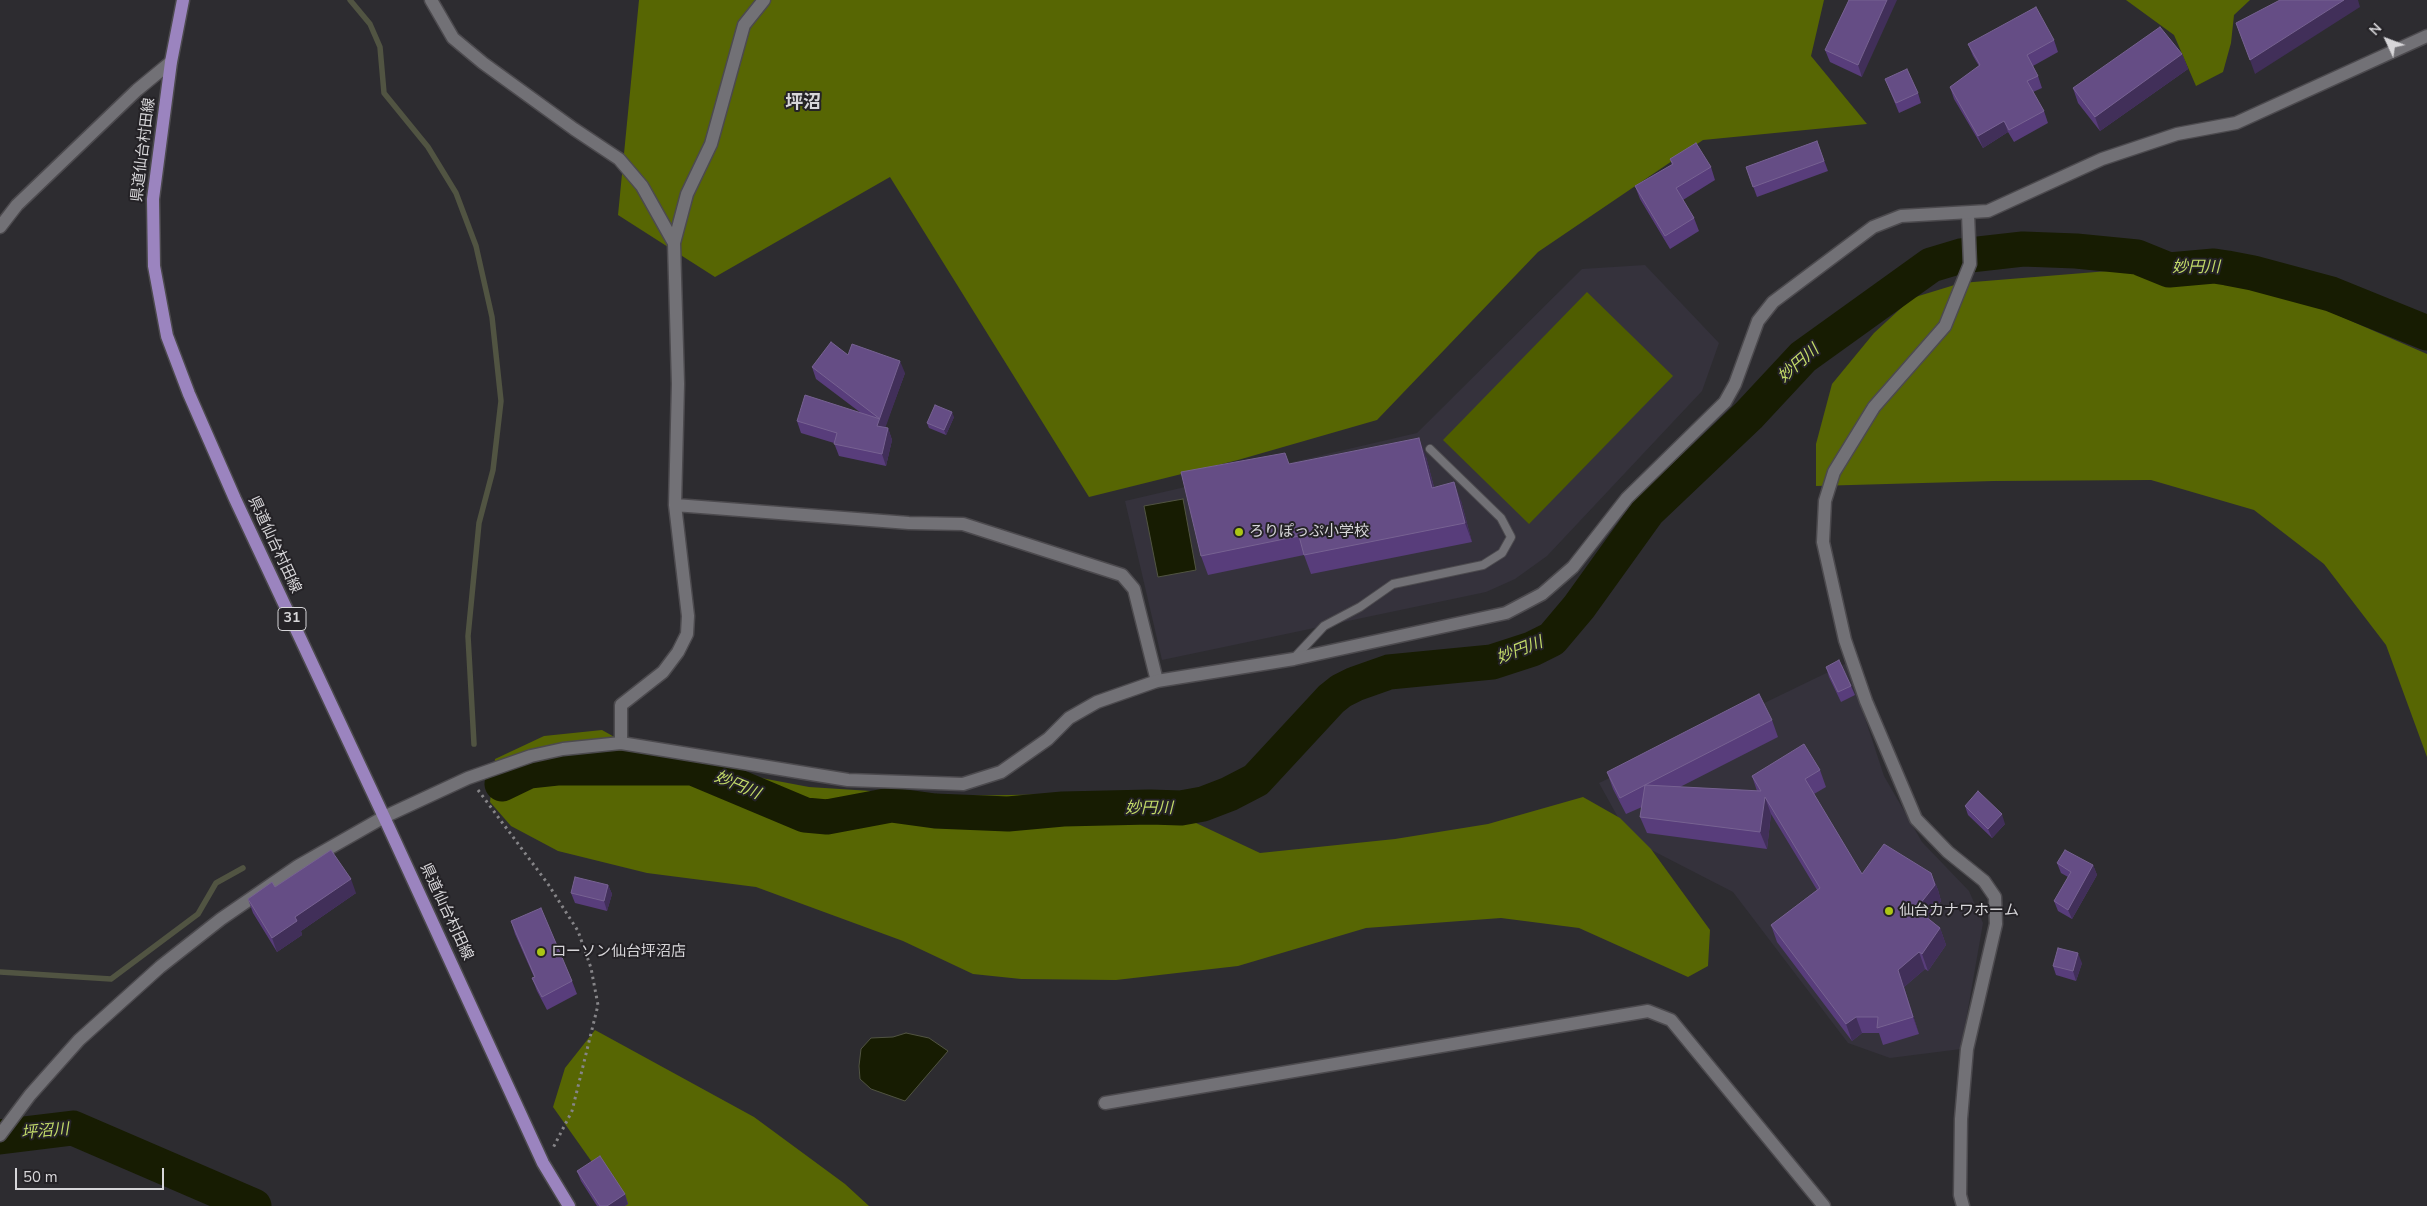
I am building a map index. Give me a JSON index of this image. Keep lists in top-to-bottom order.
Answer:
{
  "streets": {
    "main road": ["県道仙台村田線", "31"]
  },
  "districts": ["坪沼"],
  "water": ["妙円川", "坪沼川"],
  "places": ["ろりぽっぷ小学校", "仙台カナワホーム", "ローソン仙台坪沼店"],
  "scale_bar": "50 m",
  "north": "top left"
}
